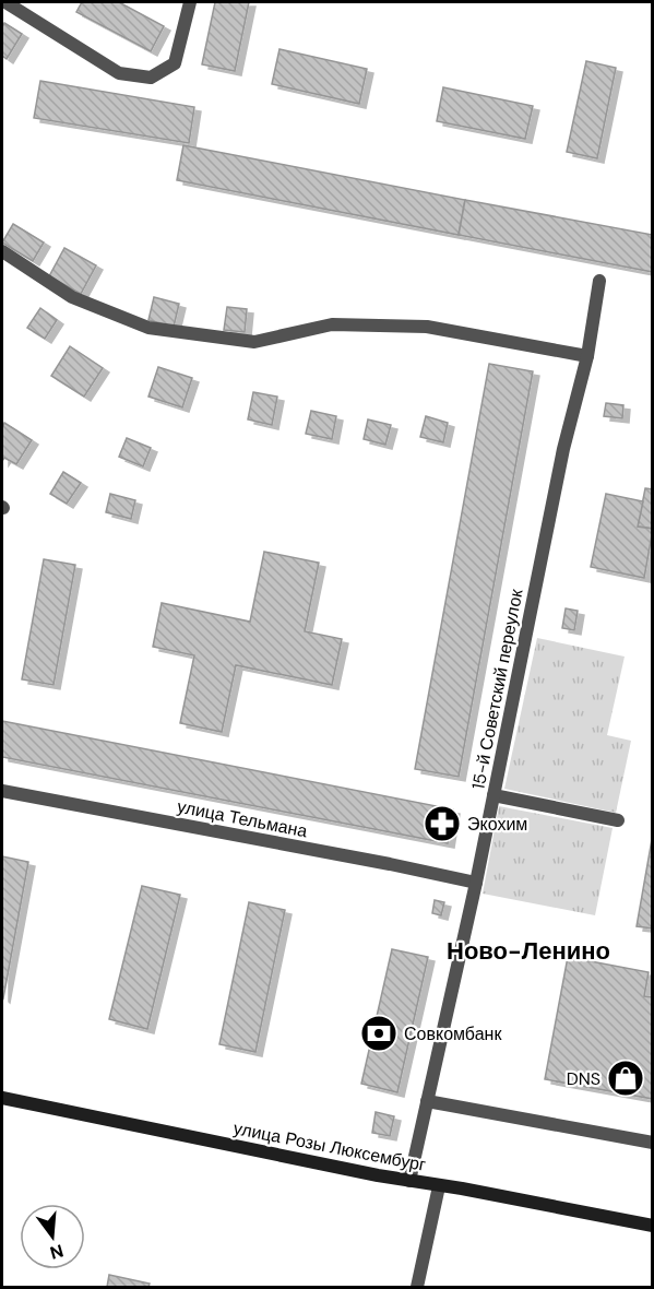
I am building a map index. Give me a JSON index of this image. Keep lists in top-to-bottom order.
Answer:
{
  "streets": {
    "main road": ["улица Розы Люксембург"],
    "street": ["15-й Советский переулок", "улица Тельмана"]
  },
  "crossings": [
    ["15-й Советский переулок", "улица Тельмана"],
    ["15-й Советский переулок", "улица Розы Люксембург"]
  ],
  "districts": ["Ново-Ленино"],
  "places": {
    "pharmacy": ["Экохим"],
    "bank": ["Совкомбанк"],
    "shop": ["DNS"]
  },
  "north": "bottom"
}
